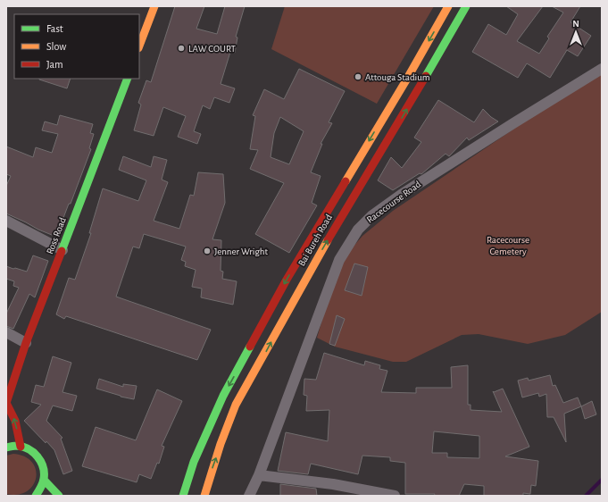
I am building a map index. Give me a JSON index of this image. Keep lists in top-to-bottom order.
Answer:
{
  "streets": {
    "main road": ["Ross Road", "Bai Bureh Road"],
    "street": ["Racecourse Road"]
  },
  "parks": ["Racecourse Cemetery"],
  "places": ["LAW COURT", "Attouga Stadium", "Jenner Wright"],
  "legend": ["Fast", "Slow", "Jam"],
  "north": "top"
}
